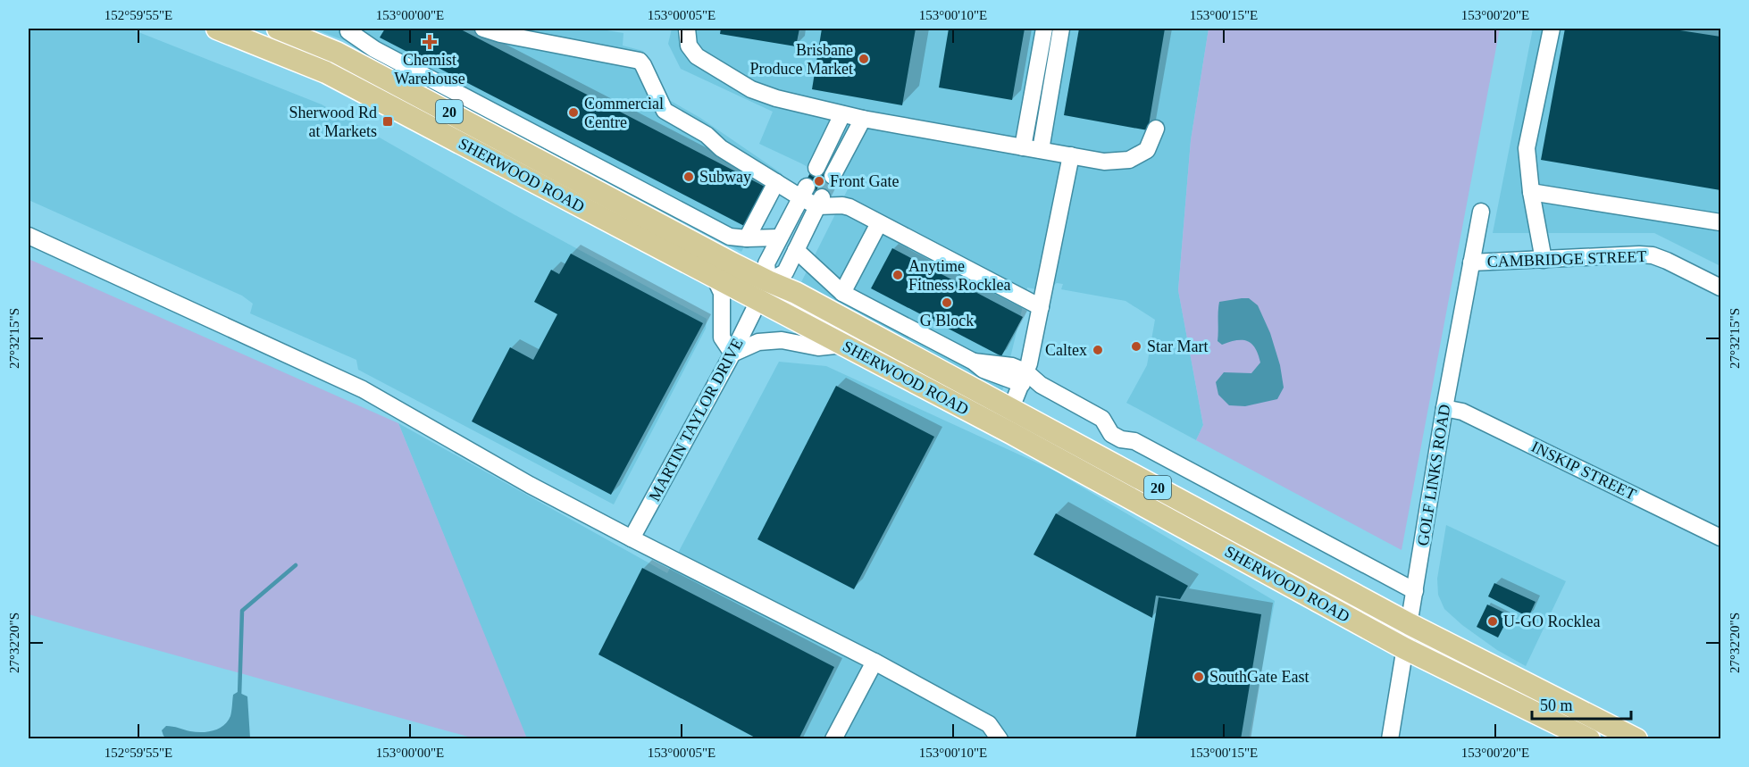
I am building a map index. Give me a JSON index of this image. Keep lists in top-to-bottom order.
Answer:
{
  "streets": {
    "main road": ["20", "SHERWOOD ROAD"],
    "street": [
      "CAMBRIDGE STREET",
      "MARTIN TAYLOR DRIVE",
      "INSKIP STREET",
      "GOLF LINKS ROAD"
    ]
  },
  "crossings": [
    ["SHERWOOD ROAD", "MARTIN TAYLOR DRIVE"],
    ["SHERWOOD ROAD", "GOLF LINKS ROAD"],
    ["CAMBRIDGE STREET", "GOLF LINKS ROAD"],
    ["INSKIP STREET", "GOLF LINKS ROAD"]
  ],
  "places": {
    "health": ["Chemist Warehouse"],
    "other": [
      "Brisbane Produce Market",
      "Commercial Centre",
      "Subway",
      "Front Gate",
      "Anytime Fitness Rocklea",
      "G Block",
      "Star Mart",
      "Caltex",
      "U-GO Rocklea",
      "SouthGate East"
    ],
    "transit": ["Sherwood Rd at Markets"]
  },
  "scale_bar": "50 m",
  "coordinates": [
    "152°59'55\"E",
    "153°00'00\"E",
    "153°00'05\"E",
    "153°00'10\"E",
    "153°00'15\"E",
    "153°00'20\"E",
    "27°32'15\"S",
    "27°32'20\"S"
  ]
}
